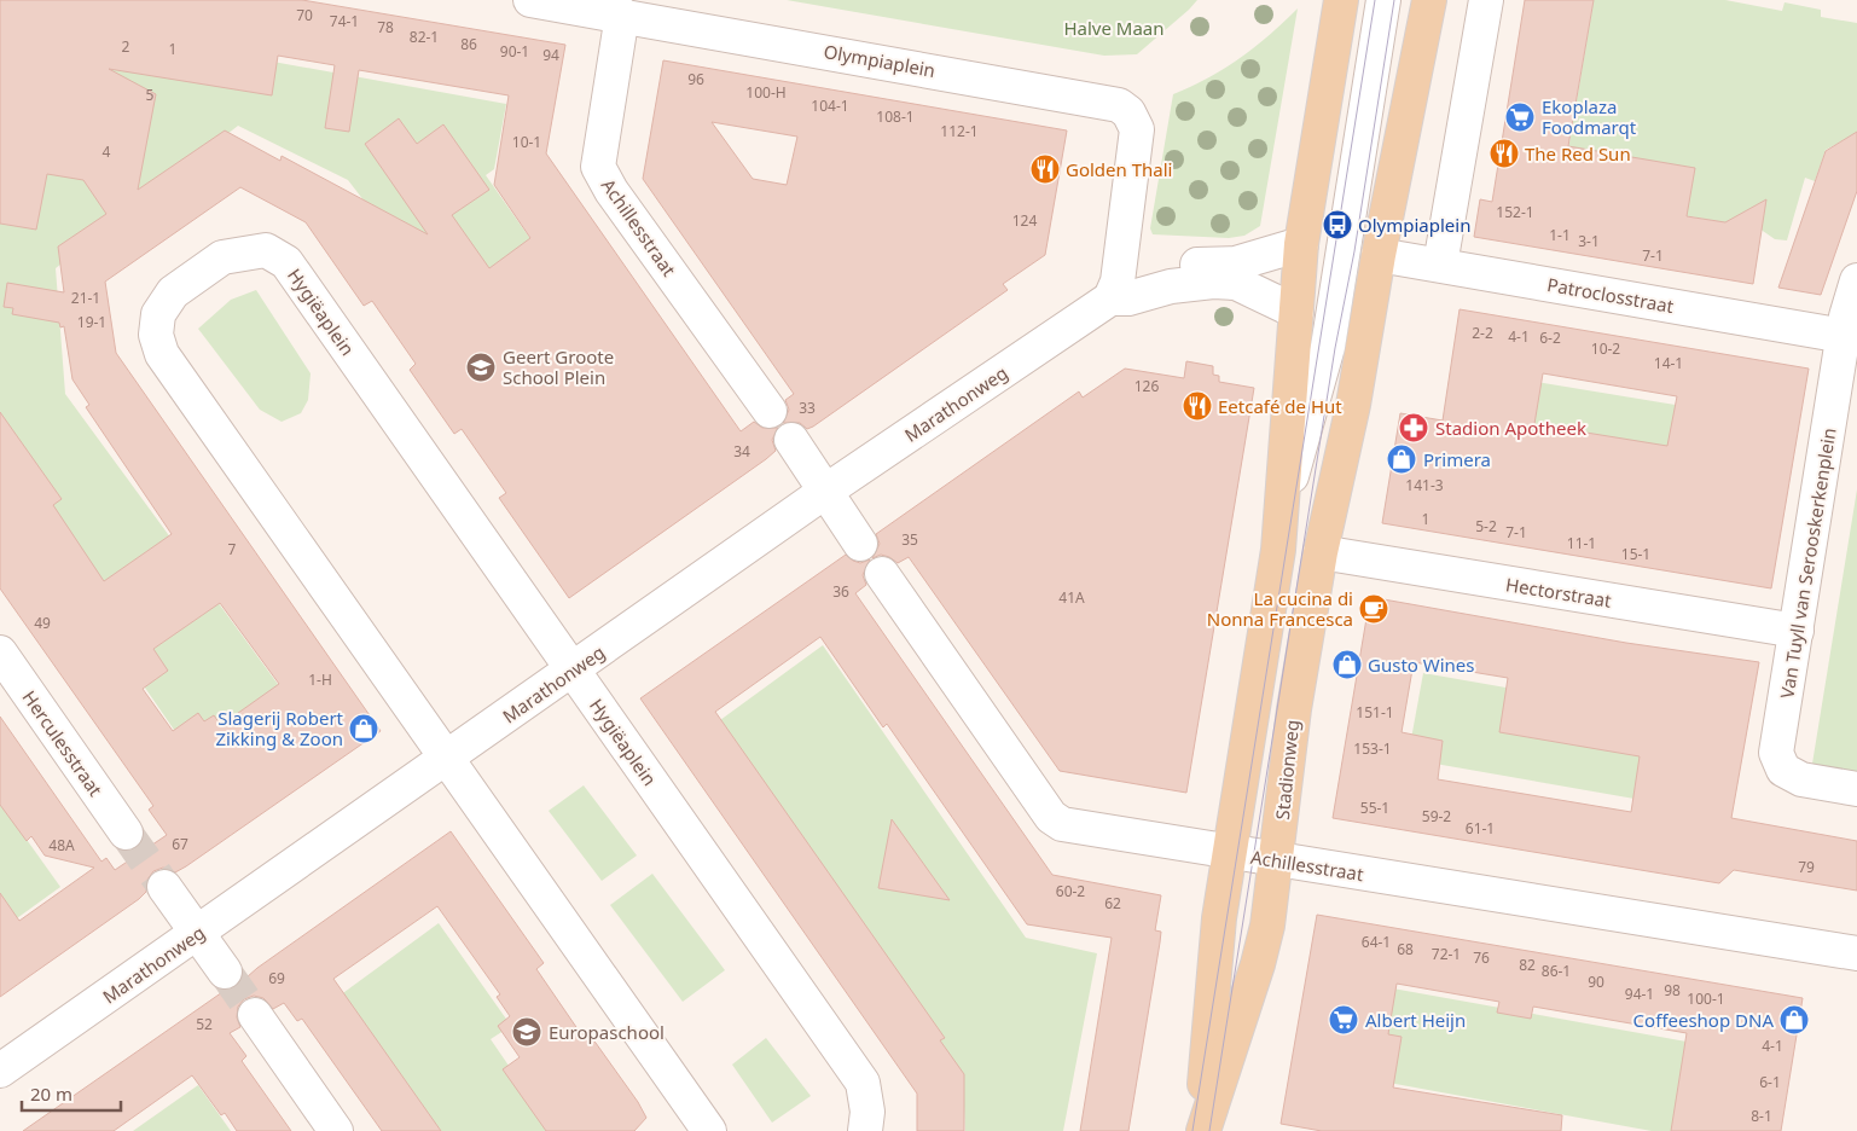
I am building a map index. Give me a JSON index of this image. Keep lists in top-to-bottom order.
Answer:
{
  "streets": {
    "main road": ["Stadionweg"],
    "street": [
      "Olympiaplein",
      "Achillesstraat",
      "Patroclosstraat",
      "Hygiëaplein",
      "Marathonweg",
      "Van Tuyll van Serooskerkenplein",
      "Hectorstraat",
      "Herculesstraat"
    ]
  },
  "crossings": [
    ["Olympiaplein", "Achillesstraat"],
    ["Olympiaplein", "Marathonweg"],
    ["Achillesstraat", "Stadionweg"],
    ["Patroclosstraat", "Van Tuyll van Serooskerkenplein"],
    ["Patroclosstraat", "Stadionweg"],
    ["Hygiëaplein", "Marathonweg"],
    ["Van Tuyll van Serooskerkenplein", "Hectorstraat"],
    ["Hectorstraat", "Stadionweg"]
  ],
  "parks": ["Halve Maan"],
  "places": {
    "supermarket": ["Ekoplaza Foodmarqt", "Albert Heijn"],
    "restaurant": ["The Red Sun", "Golden Thali", "Eetcafé de Hut"],
    "bus stop": ["Olympiaplein"],
    "school or university": ["Geert Groote School Plein", "Europaschool"],
    "pharmacy": ["Stadion Apotheek"],
    "shop": [
      "Primera",
      "Gusto Wines",
      "Slagerij Robert Zikking & Zoon",
      "Coffeeshop DNA"
    ],
    "cafe": ["La cucina di Nonna Francesca"]
  },
  "house_numbers": [
    "70",
    "74-1",
    "78",
    "82-1",
    "86",
    "2",
    "1",
    "90-1",
    "94",
    "96",
    "100-H",
    "5",
    "104-1",
    "108-1",
    "112-1",
    "10-1",
    "4",
    "152-1",
    "124",
    "1-1",
    "3-1",
    "7-1",
    "21-1",
    "19-1",
    "2-2",
    "4-1",
    "6-2",
    "10-2",
    "14-1",
    "126",
    "33",
    "34",
    "141-3",
    "1",
    "5-2",
    "7-1",
    "35",
    "11-1",
    "7",
    "15-1",
    "36",
    "41A",
    "49",
    "1-H",
    "151-1",
    "153-1",
    "55-1",
    "59-2",
    "61-1",
    "67",
    "48A",
    "79",
    "60-2",
    "62",
    "64-1",
    "68",
    "72-1",
    "76",
    "82",
    "86-1",
    "69",
    "90",
    "98",
    "94-1",
    "100-1",
    "52",
    "4-1",
    "6-1",
    "8-1"
  ],
  "scale_bar": "20 m"
}
